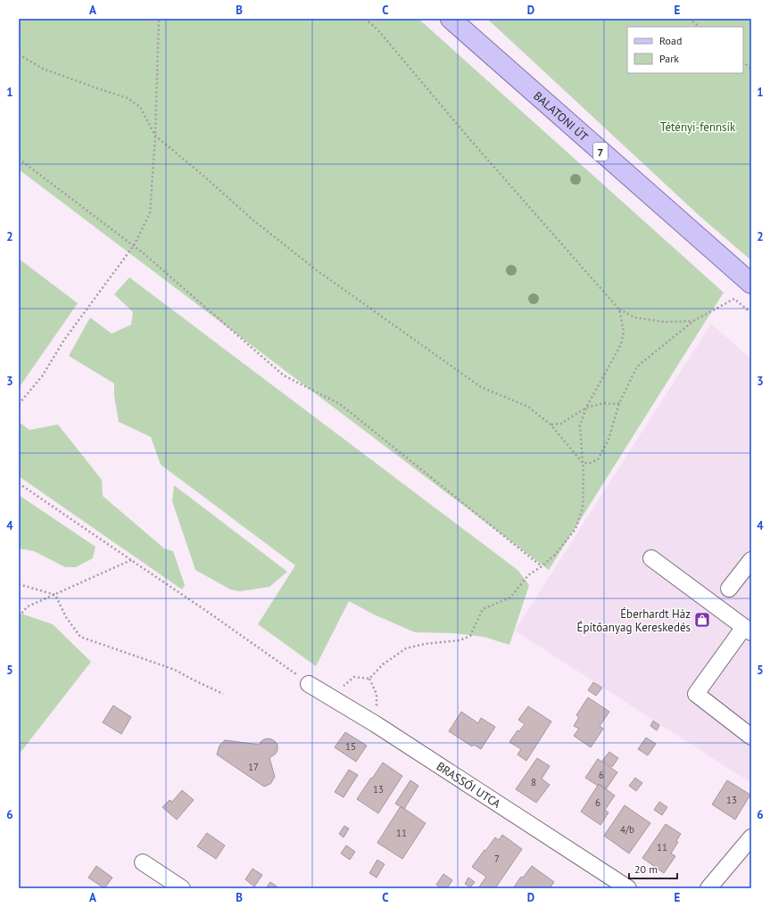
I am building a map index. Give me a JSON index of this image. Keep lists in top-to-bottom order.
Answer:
{
  "streets": {
    "main road": ["BALATONI ÚT", "7"],
    "street": ["BRASSÓI UTCA"]
  },
  "parks": ["Tétényi-fennsík"],
  "places": {
    "shop": ["Éberhardt Ház Építőanyag Kereskedés"]
  },
  "house_numbers": [
    "15",
    "17",
    "6",
    "8",
    "13",
    "13",
    "6",
    "4/b",
    "11",
    "11",
    "7"
  ],
  "legend": ["Road", "Park"],
  "scale_bar": "20 m",
  "grid": {
    "columns": [
      "A",
      "B",
      "C",
      "D",
      "E"
    ],
    "rows": [
      "1",
      "2",
      "3",
      "4",
      "5",
      "6"
    ]
  }
}
